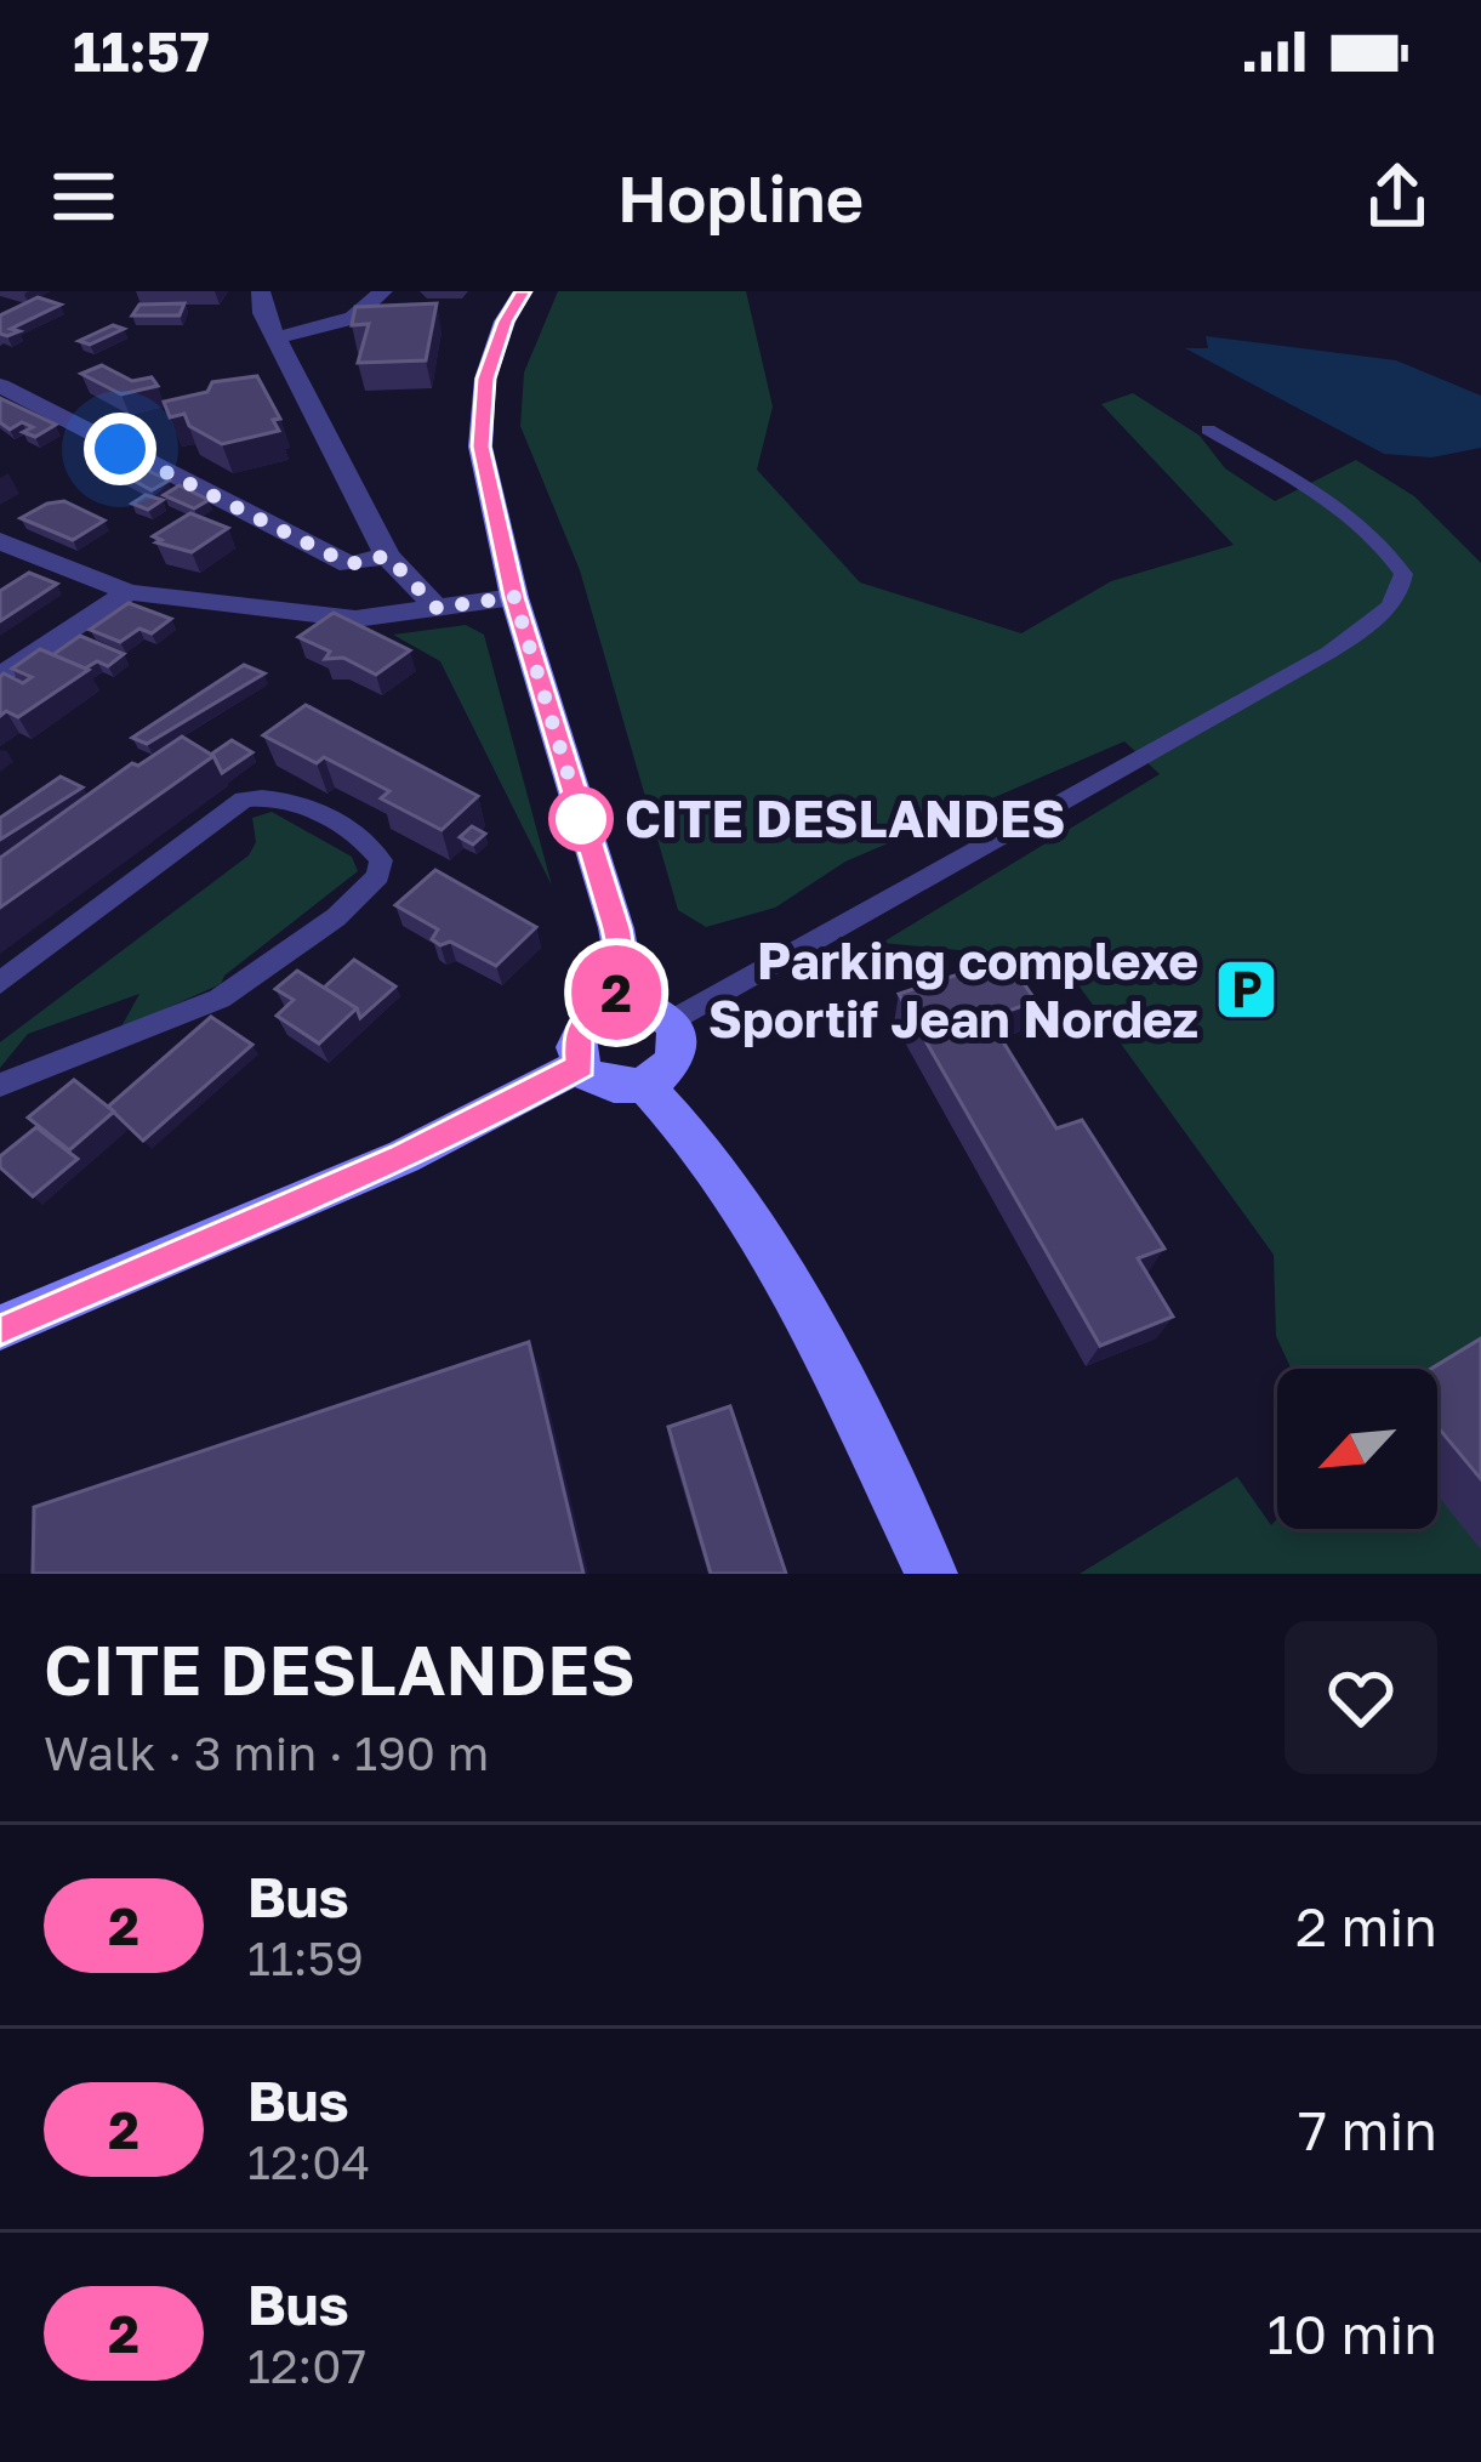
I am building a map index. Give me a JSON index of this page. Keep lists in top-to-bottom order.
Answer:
{
  "places": {
    "other": ["CITE DESLANDES"],
    "parking": ["Parking complexe Sportif Jean Nordez"]
  },
  "lines": ["bus line 2"],
  "north": "bottom left",
  "page": {
    "status": "11:57",
    "header": "Hopline",
    "on_map": "2",
    "heading": ["CITE DESLANDES", "Walk · 3 min · 190 m"],
    "list": [
      {
        "mark": "2",
        "name": "Bus",
        "note": "11:59",
        "value": "2 min"
      },
      {
        "mark": "2",
        "name": "Bus",
        "note": "12:04",
        "value": "7 min"
      },
      {
        "mark": "2",
        "name": "Bus",
        "note": "12:07",
        "value": "10 min"
      }
    ]
  }
}
